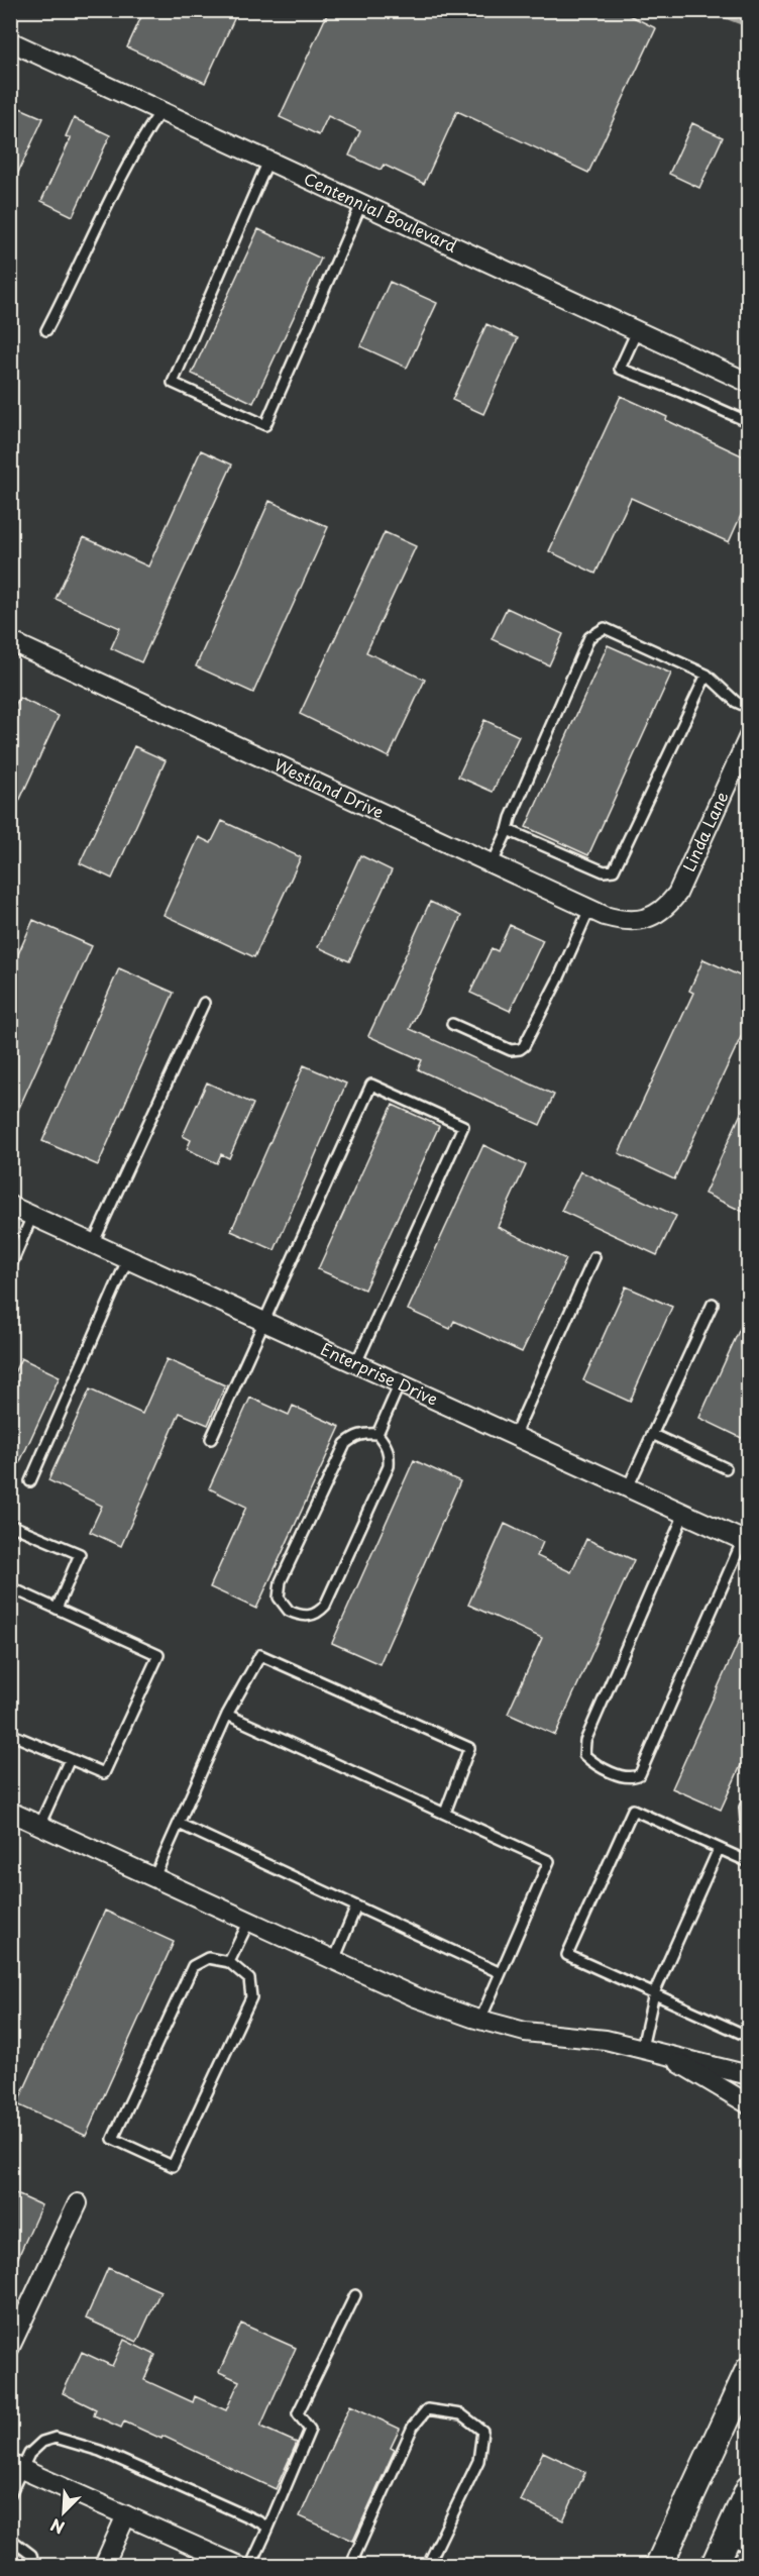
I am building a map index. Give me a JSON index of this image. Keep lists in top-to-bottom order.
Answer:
{
  "streets": {
    "street": [
      "Centennial Boulevard",
      "Westland Drive",
      "Linda Lane",
      "Enterprise Drive"
    ]
  },
  "crossings": [
    ["Westland Drive", "Linda Lane"]
  ],
  "north": "bottom left"
}
